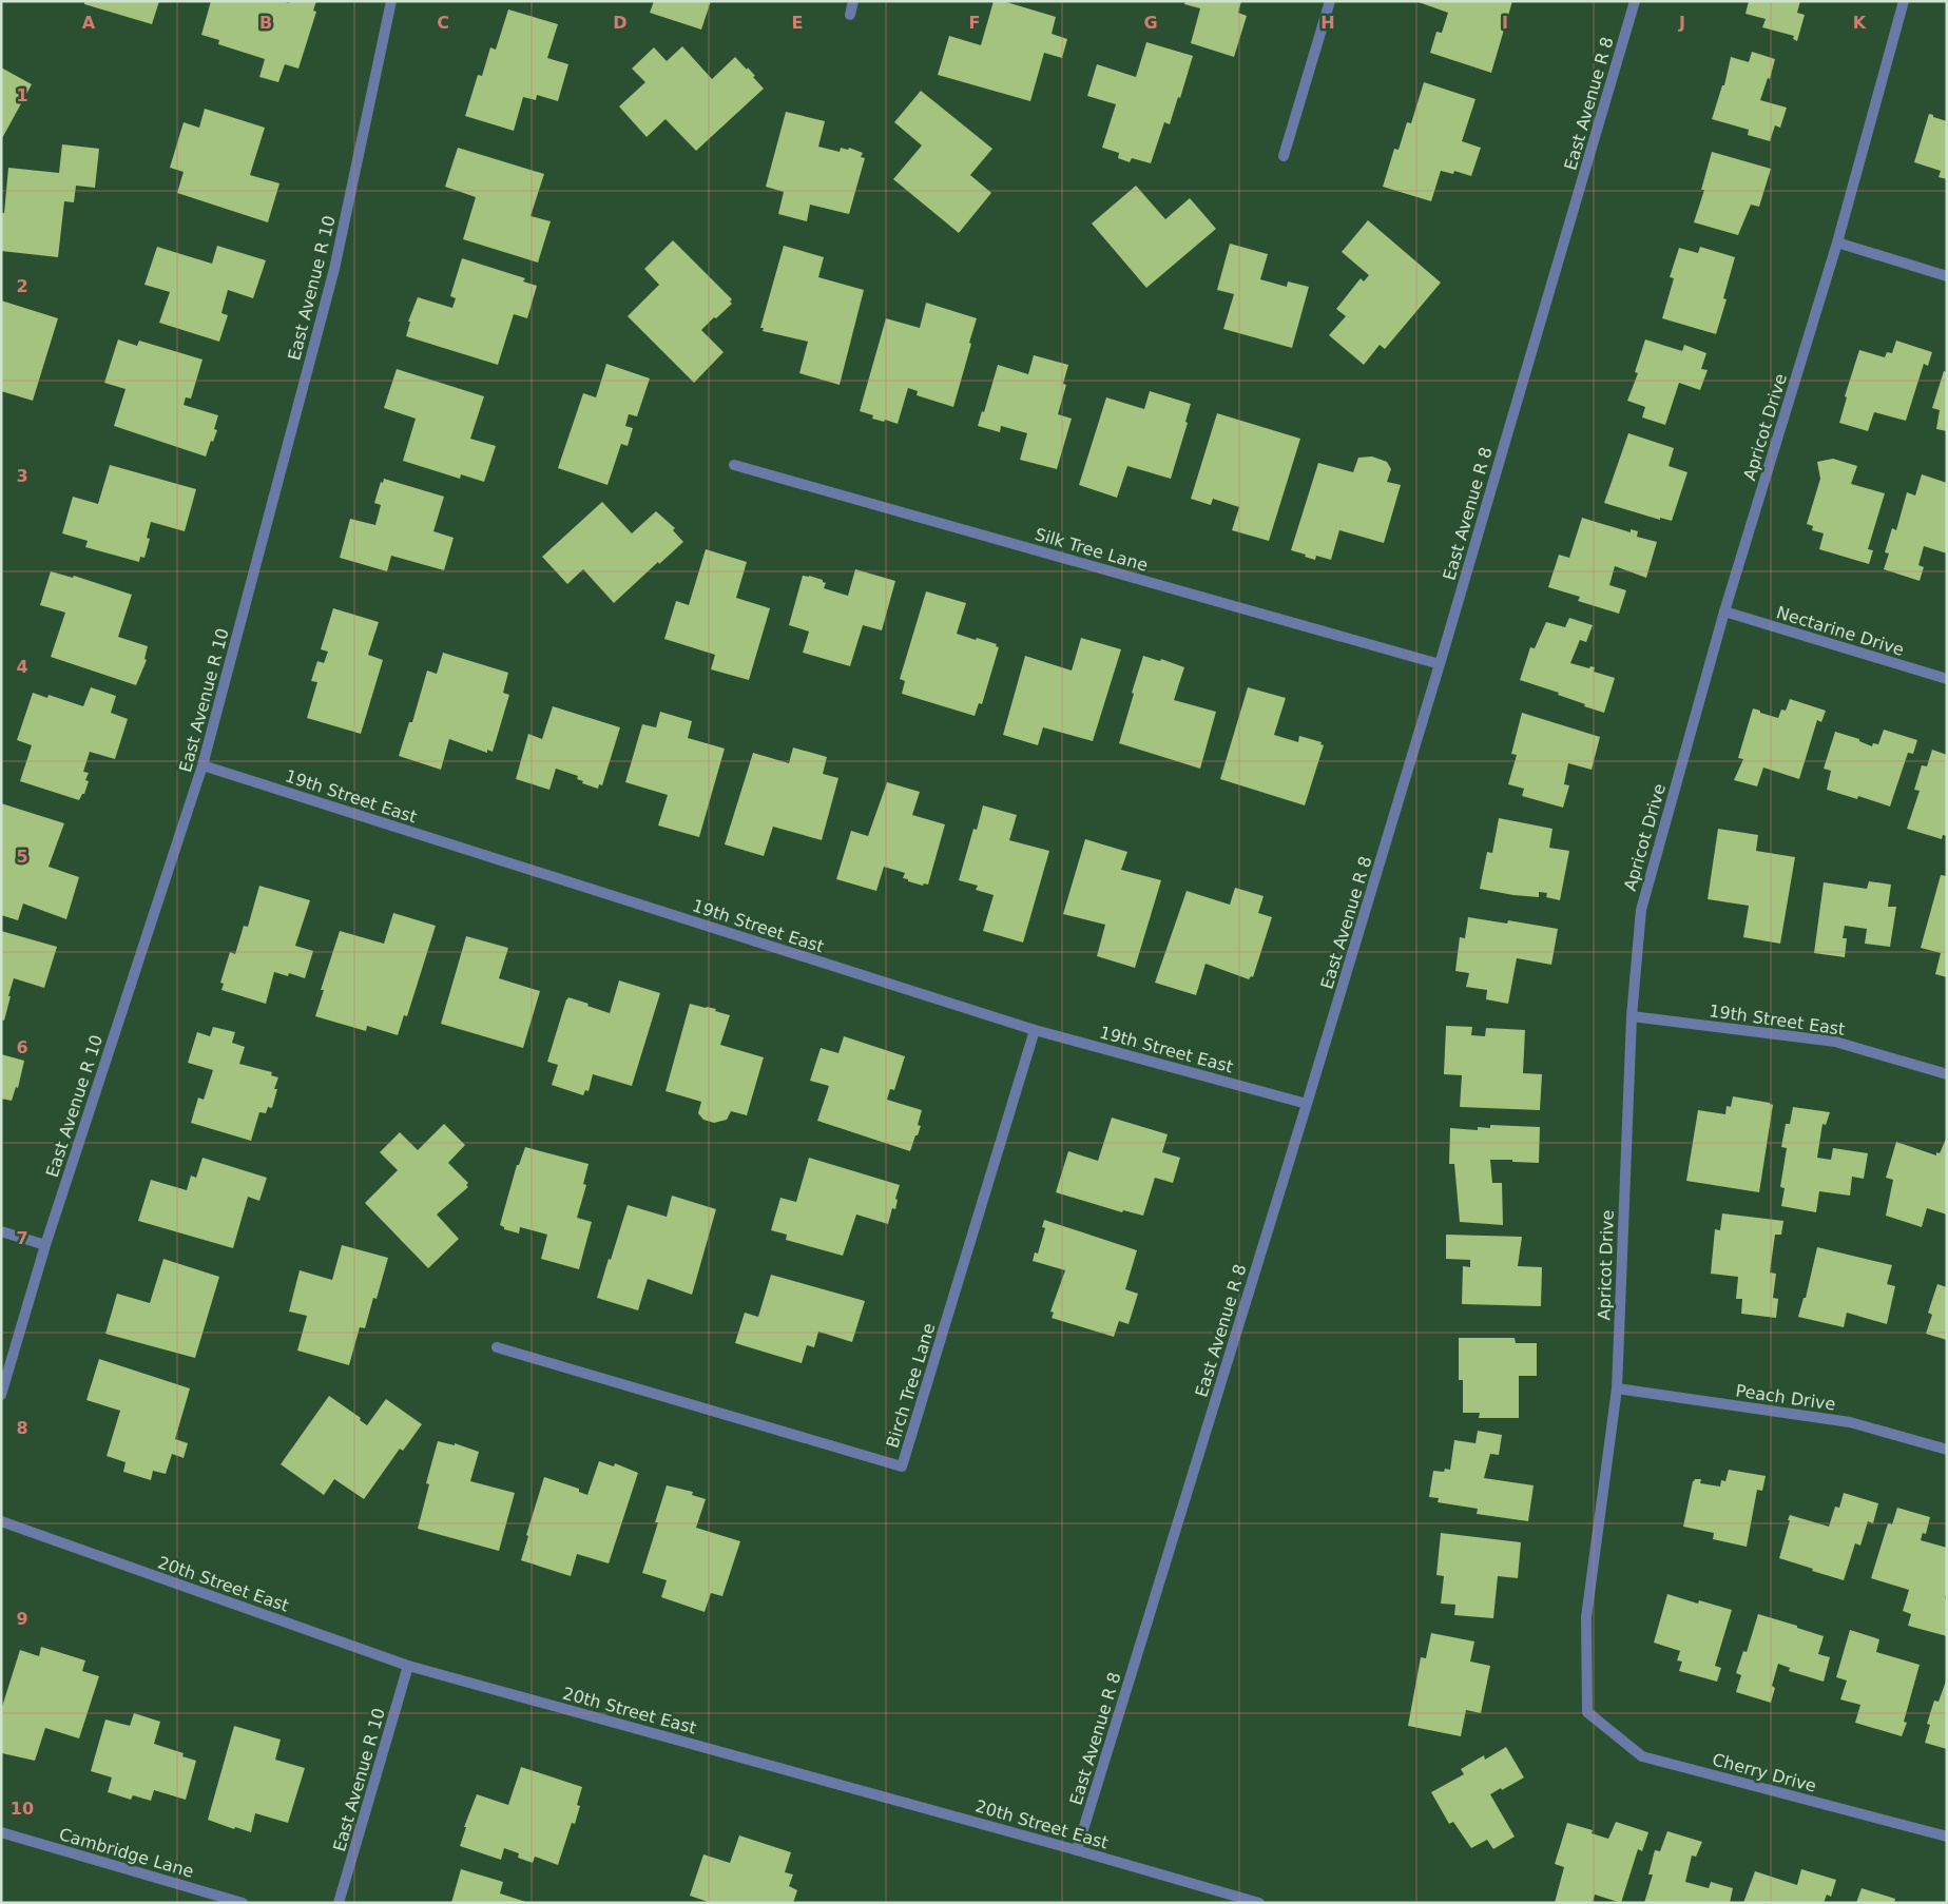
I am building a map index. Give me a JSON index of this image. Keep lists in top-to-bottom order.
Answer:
{
  "streets": {
    "street": [
      "East Avenue R 8",
      "East Avenue R 10",
      "Apricot Drive",
      "Silk Tree Lane",
      "Nectarine Drive",
      "19th Street East",
      "Birch Tree Lane",
      "Peach Drive",
      "20th Street East",
      "Cherry Drive",
      "Cambridge Lane"
    ]
  },
  "crossings": [
    ["East Avenue R 8", "Silk Tree Lane"],
    ["East Avenue R 8", "19th Street East"],
    ["East Avenue R 8", "20th Street East"],
    ["East Avenue R 10", "19th Street East"],
    ["East Avenue R 10", "20th Street East"],
    ["Apricot Drive", "Nectarine Drive"],
    ["Apricot Drive", "19th Street East"],
    ["Apricot Drive", "Peach Drive"],
    ["Apricot Drive", "Cherry Drive"],
    ["19th Street East", "Birch Tree Lane"]
  ],
  "grid": {
    "columns": [
      "A",
      "B",
      "C",
      "D",
      "E",
      "F",
      "G",
      "H",
      "I",
      "J",
      "K"
    ],
    "rows": [
      "1",
      "2",
      "3",
      "4",
      "5",
      "6",
      "7",
      "8",
      "9",
      "10"
    ]
  }
}
